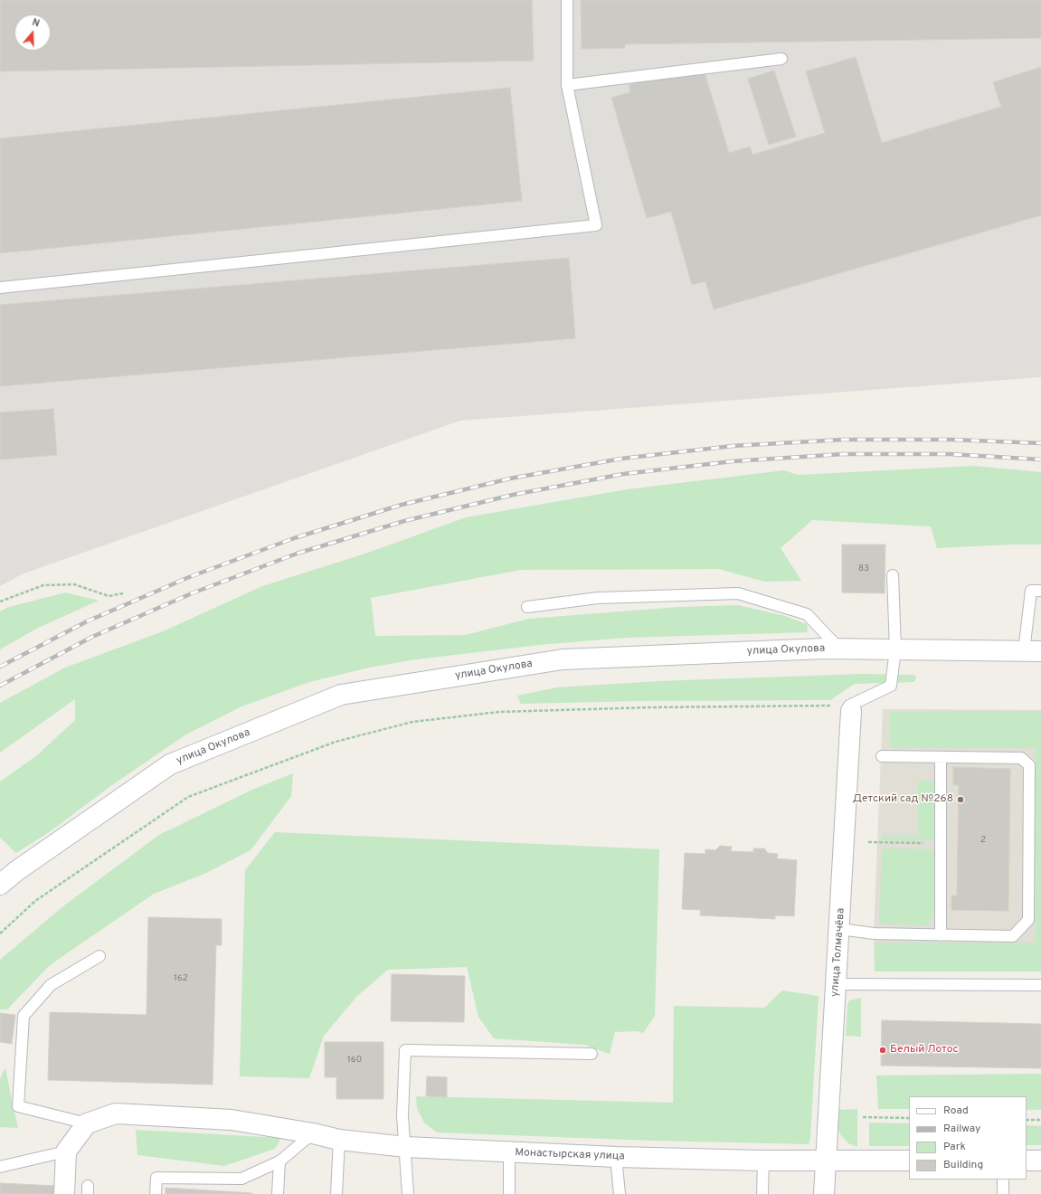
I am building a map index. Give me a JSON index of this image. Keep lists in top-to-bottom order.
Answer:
{
  "streets": {
    "street": ["улица Окулова", "улица Толмачёва", "Монастырская улица"]
  },
  "crossings": [
    ["улица Толмачёва", "Монастырская улица"]
  ],
  "places": ["Детский сад №268", "Белый Лотос"],
  "house_numbers": [
    "83",
    "2",
    "162",
    "160"
  ],
  "legend": [
    "Road",
    "Railway",
    "Park",
    "Building"
  ],
  "north": "top"
}
